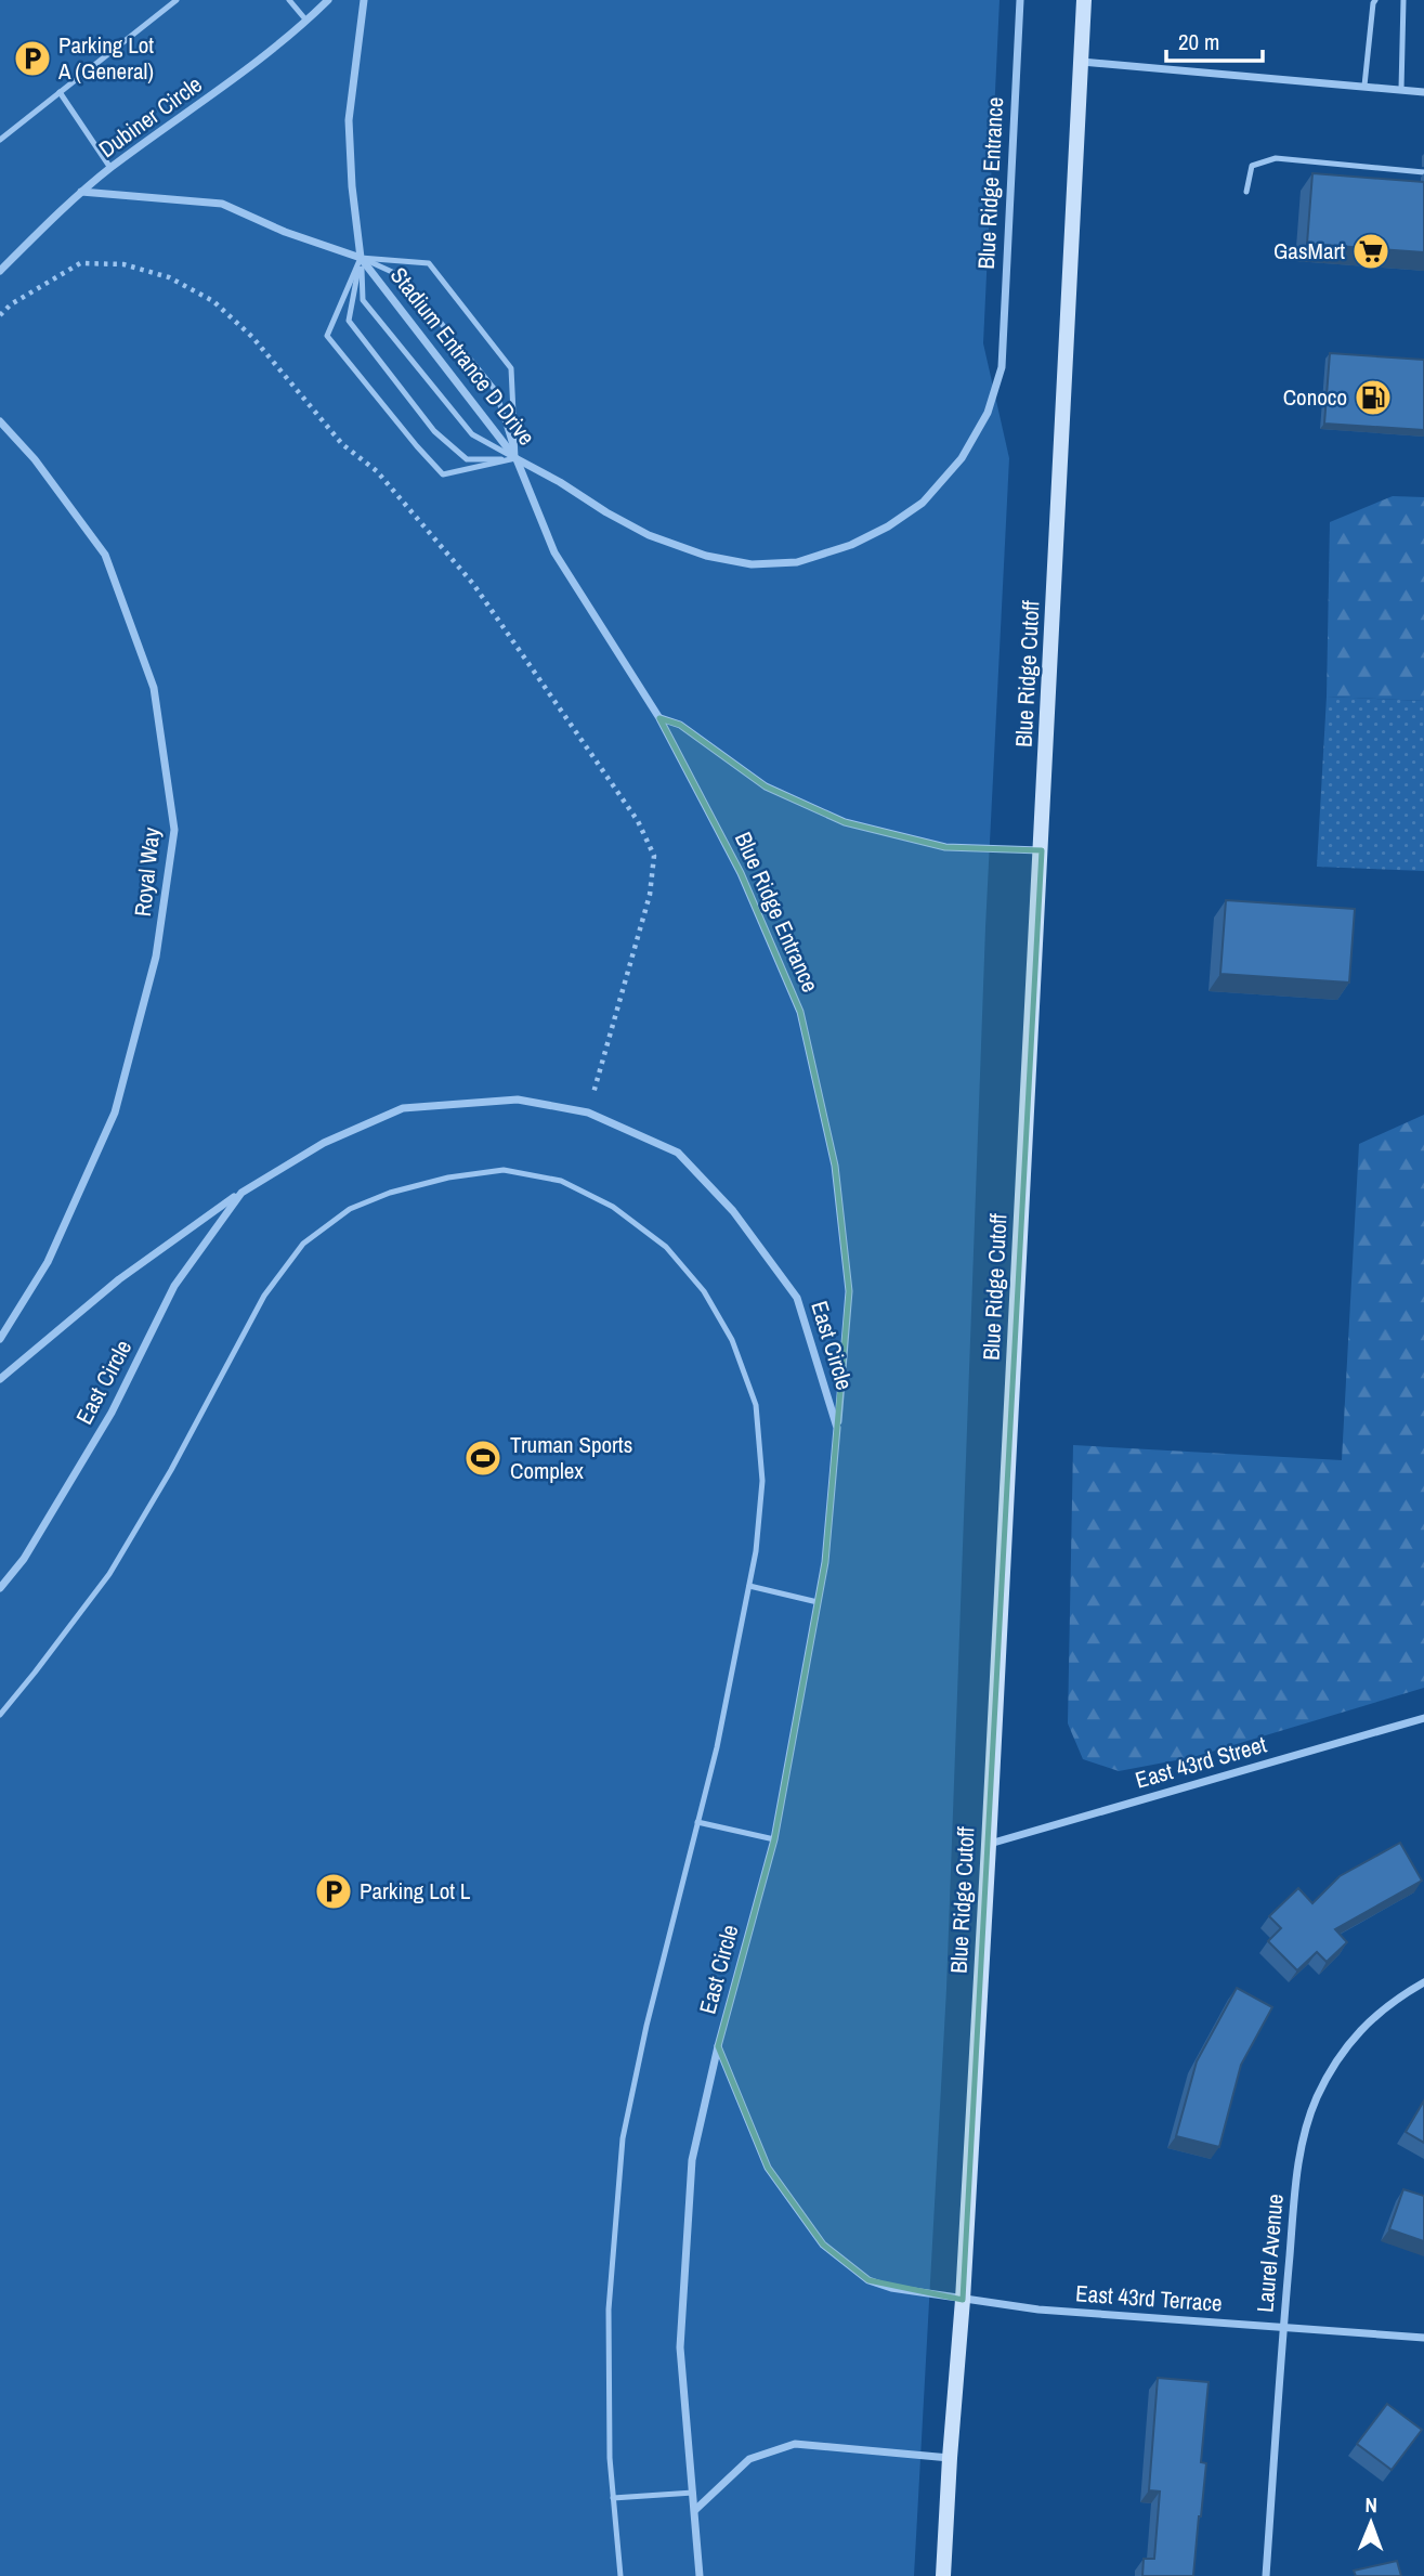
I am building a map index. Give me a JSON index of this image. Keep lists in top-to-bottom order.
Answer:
{
  "streets": {
    "main road": ["Blue Ridge Cutoff"],
    "street": [
      "Dubiner Circle",
      "Blue Ridge Entrance",
      "Stadium Entrance D Drive",
      "Royal Way",
      "East Circle",
      "East 43rd Street",
      "Laurel Avenue",
      "East 43rd Terrace"
    ]
  },
  "crossings": [
    ["Blue Ridge Entrance", "Stadium Entrance D Drive"],
    ["Blue Ridge Entrance", "East Circle"],
    ["Blue Ridge Cutoff", "East Circle"],
    ["Blue Ridge Cutoff", "East 43rd Street"],
    ["Blue Ridge Cutoff", "East 43rd Terrace"],
    ["East Circle", "East 43rd Terrace"],
    ["Laurel Avenue", "East 43rd Terrace"]
  ],
  "places": {
    "parking": ["Parking Lot A (General)", "Parking Lot L"],
    "supermarket": ["GasMart"],
    "fuel station": ["Conoco"],
    "sports": ["Truman Sports Complex"]
  },
  "scale_bar": "20 m",
  "north": "top"
}
